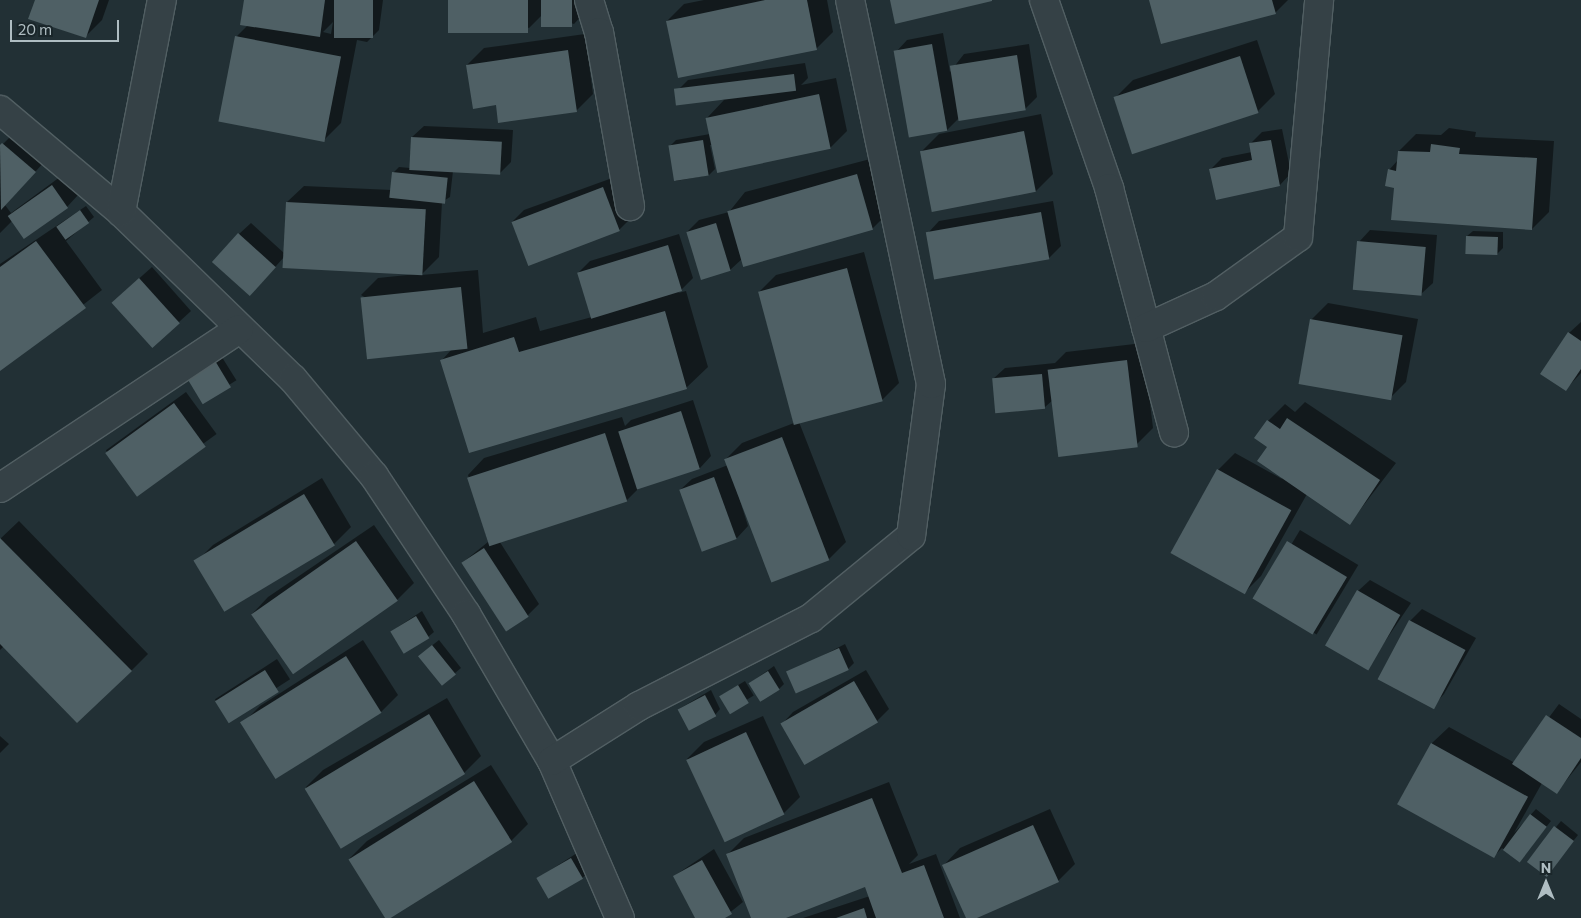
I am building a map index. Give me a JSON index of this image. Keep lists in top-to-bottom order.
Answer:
{
  "scale_bar": "20 m",
  "north": "top"
}
